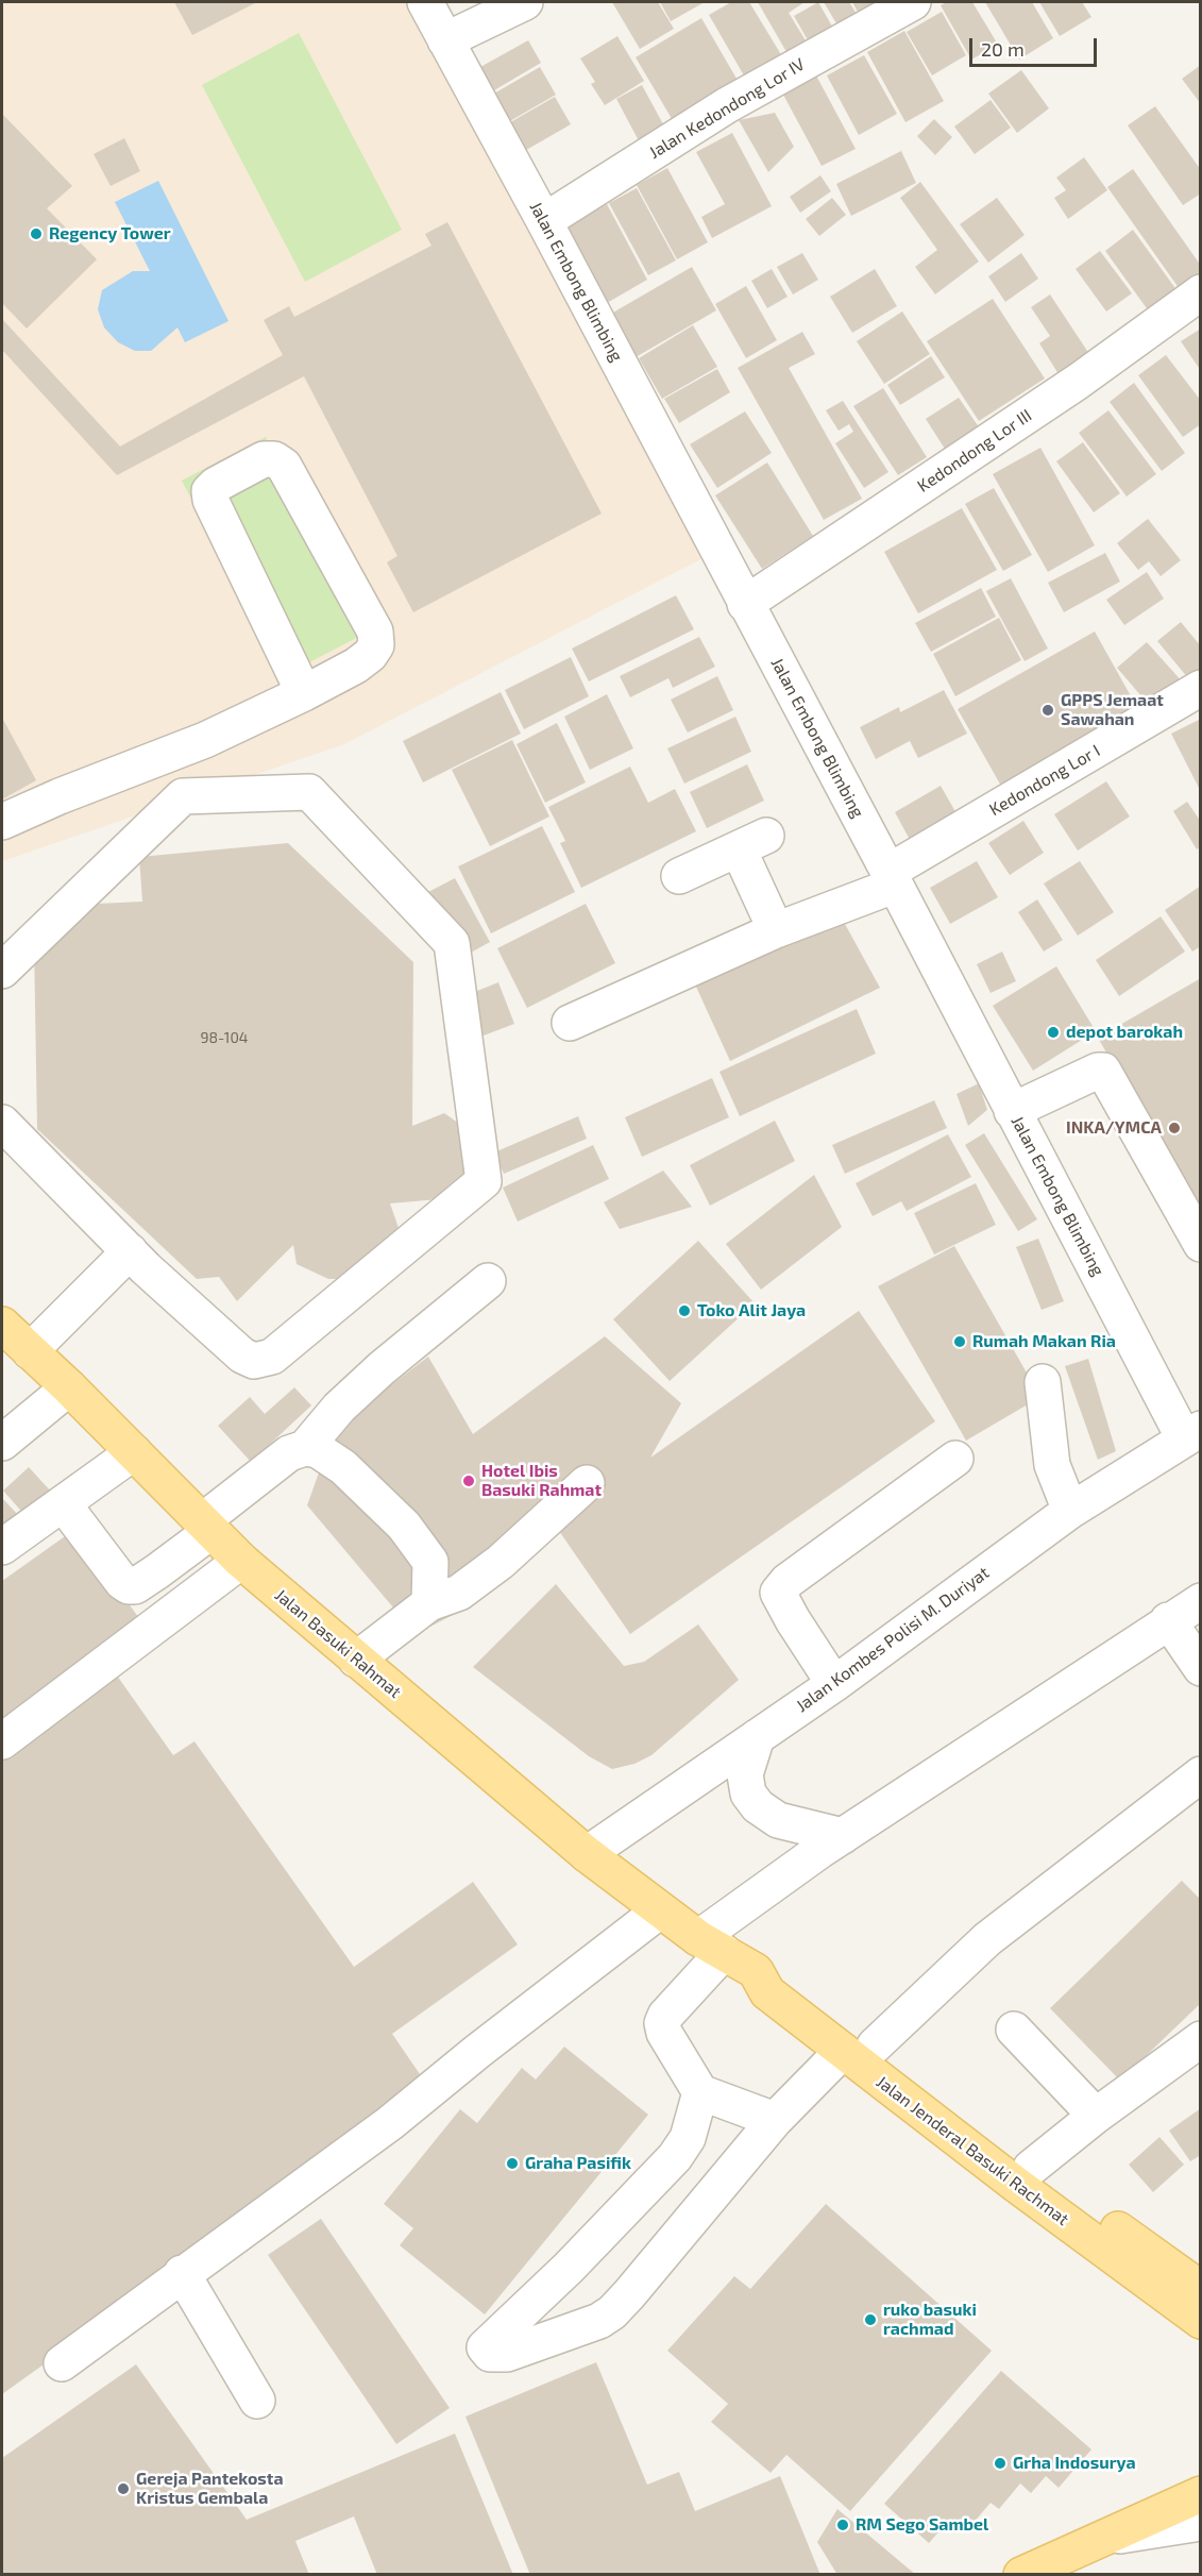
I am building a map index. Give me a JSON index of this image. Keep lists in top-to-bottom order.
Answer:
{
  "streets": {
    "main road": ["Jalan Basuki Rahmat", "Jalan Jenderal Basuki Rachmat"],
    "street": [
      "Jalan Kedondong Lor IV",
      "Jalan Embong Blimbing",
      "Kedondong Lor III",
      "Kedondong Lor I",
      "Jalan Kombes Polisi M. Duriyat"
    ]
  },
  "crossings": [
    ["Jalan Kedondong Lor IV", "Jalan Embong Blimbing"],
    ["Jalan Embong Blimbing", "Kedondong Lor III"],
    ["Jalan Embong Blimbing", "Kedondong Lor I"],
    ["Jalan Embong Blimbing", "Jalan Kombes Polisi M. Duriyat"],
    ["Jalan Kombes Polisi M. Duriyat", "Jalan Basuki Rahmat"],
    ["Jalan Basuki Rahmat", "Jalan Jenderal Basuki Rachmat"]
  ],
  "places": [
    "Regency Tower",
    "GPPS Jemaat Sawahan",
    "depot barokah",
    "INKA/YMCA",
    "Toko Alit Jaya",
    "Rumah Makan Ria",
    "Hotel Ibis Basuki Rahmat",
    "Graha Pasifik",
    "ruko basuki rachmad",
    "Grha Indosurya",
    "Gereja Pantekosta Kristus Gembala",
    "RM Sego Sambel"
  ],
  "house_numbers": ["98-104"],
  "scale_bar": "20 m"
}
